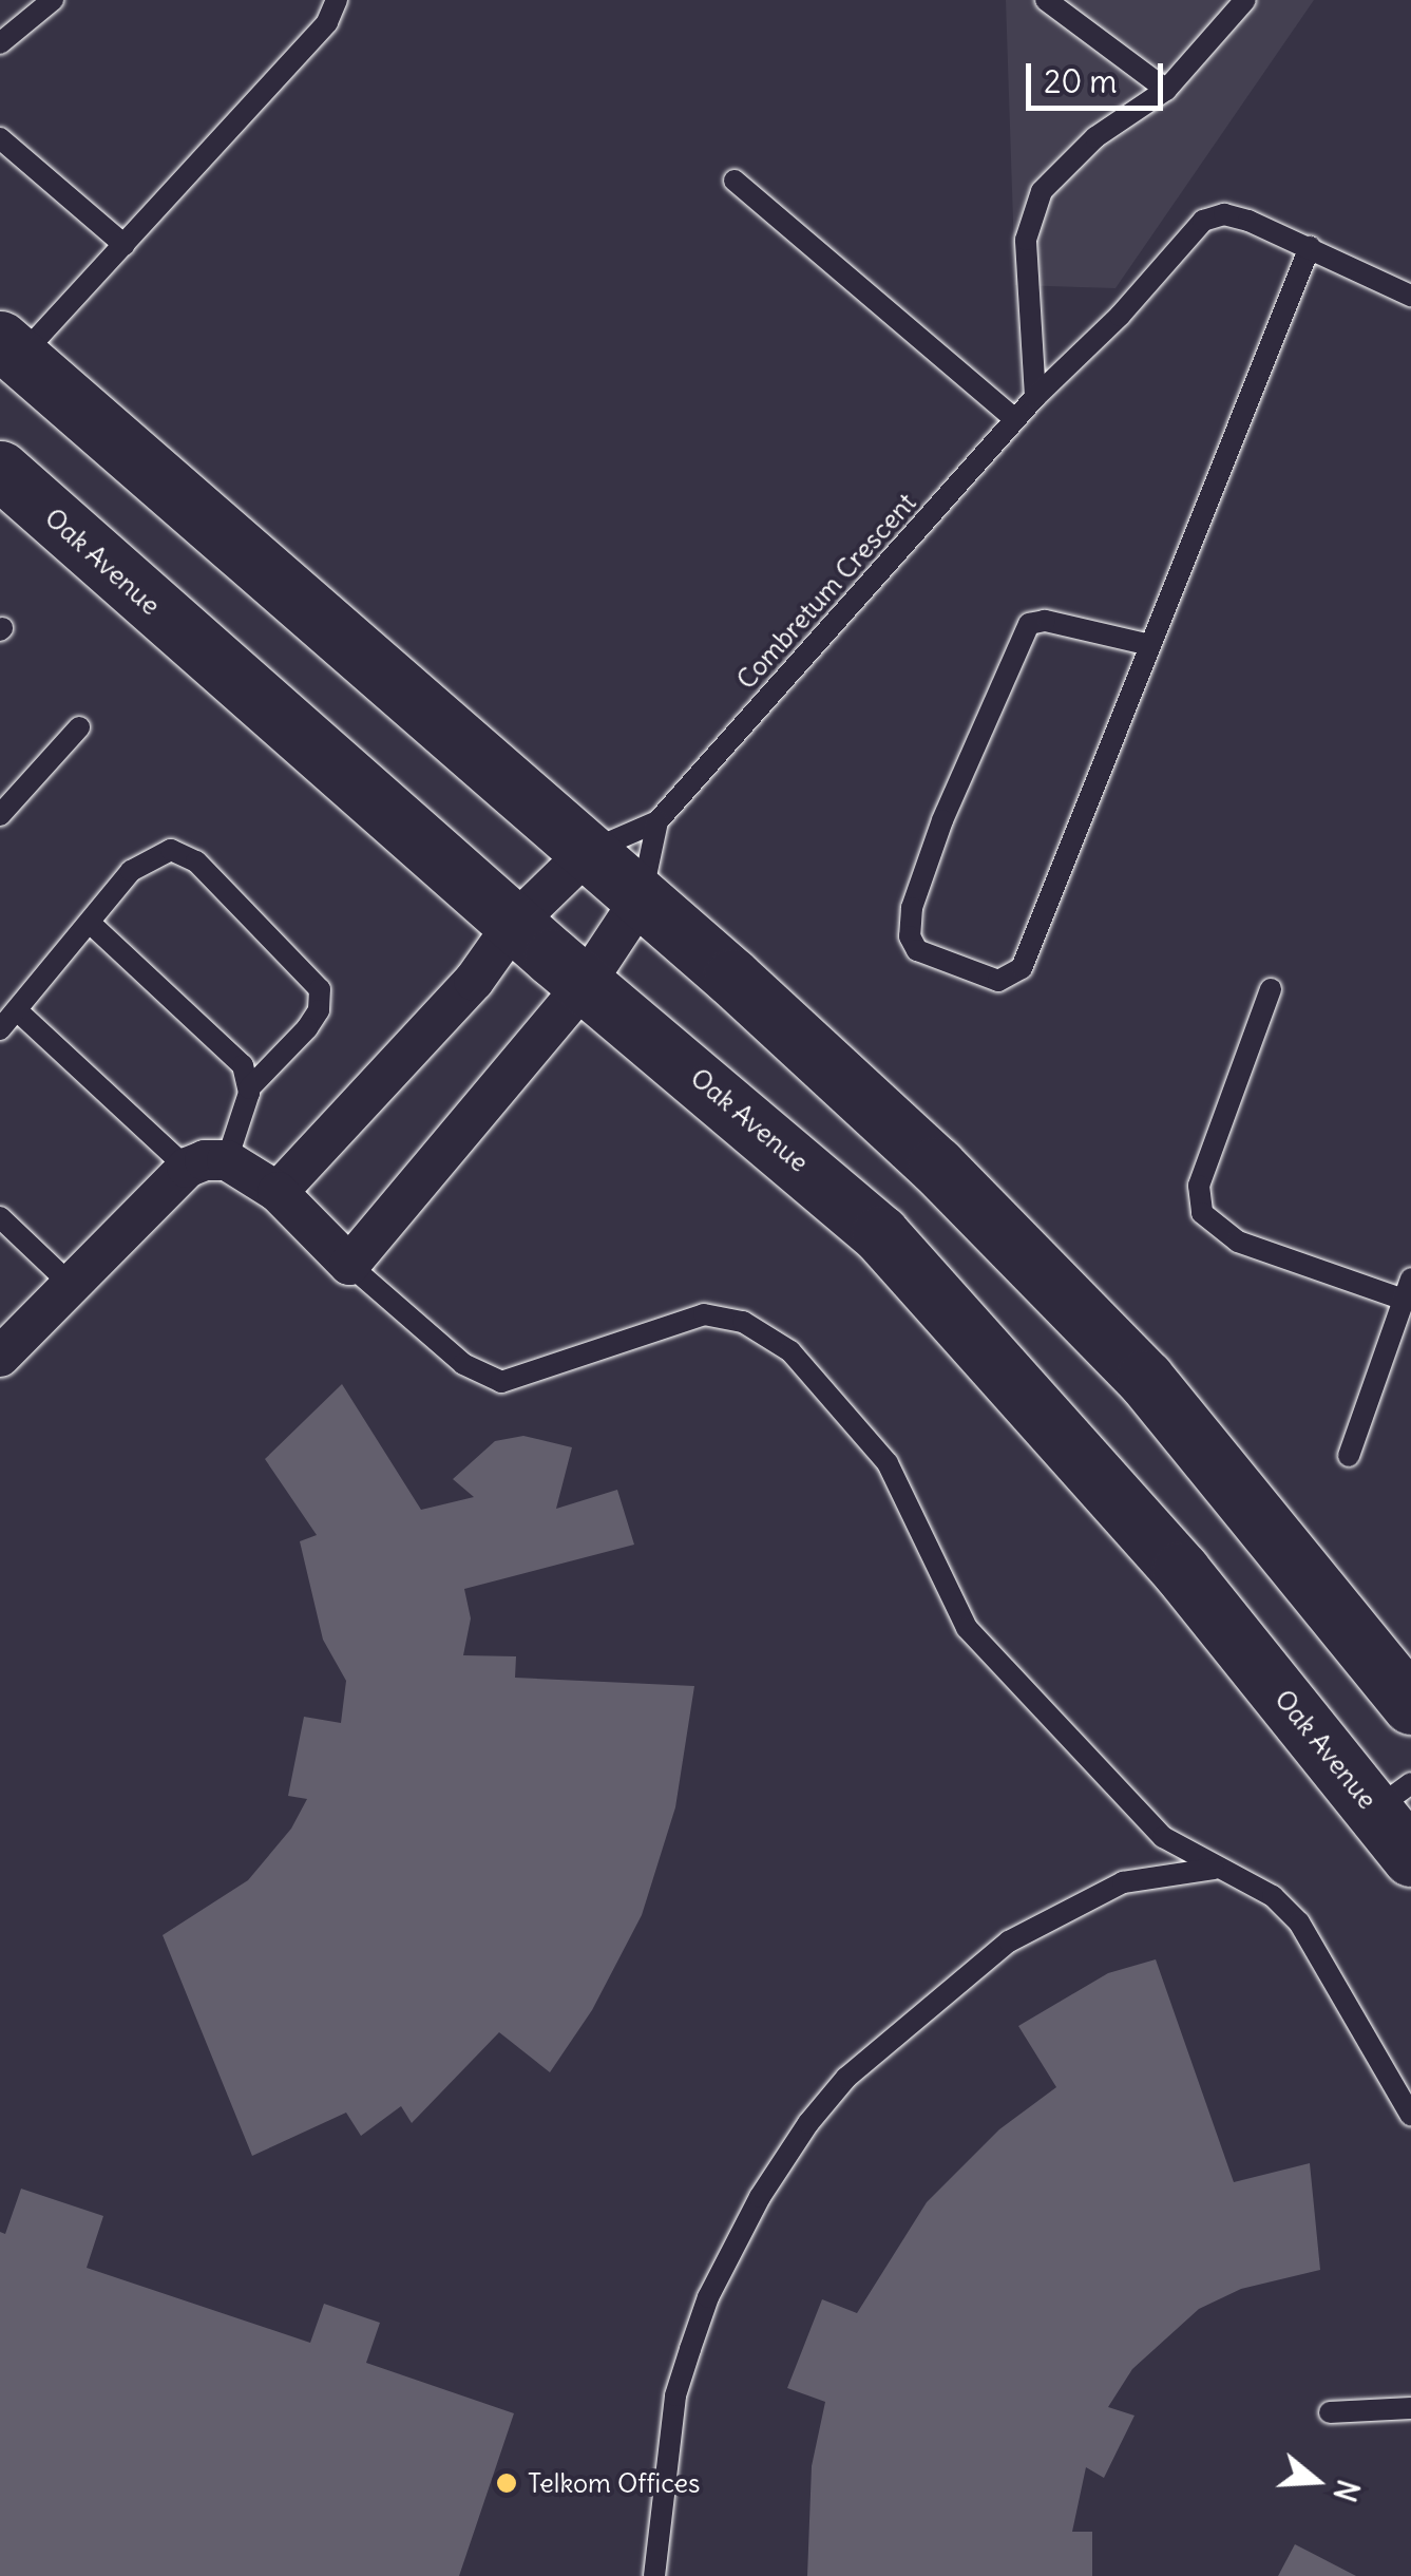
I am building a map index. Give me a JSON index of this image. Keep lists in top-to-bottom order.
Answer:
{
  "streets": {
    "street": ["Oak Avenue"],
    "lane": ["Combretum Crescent"]
  },
  "places": ["Telkom Offices"],
  "scale_bar": "20 m",
  "north": "right"
}
